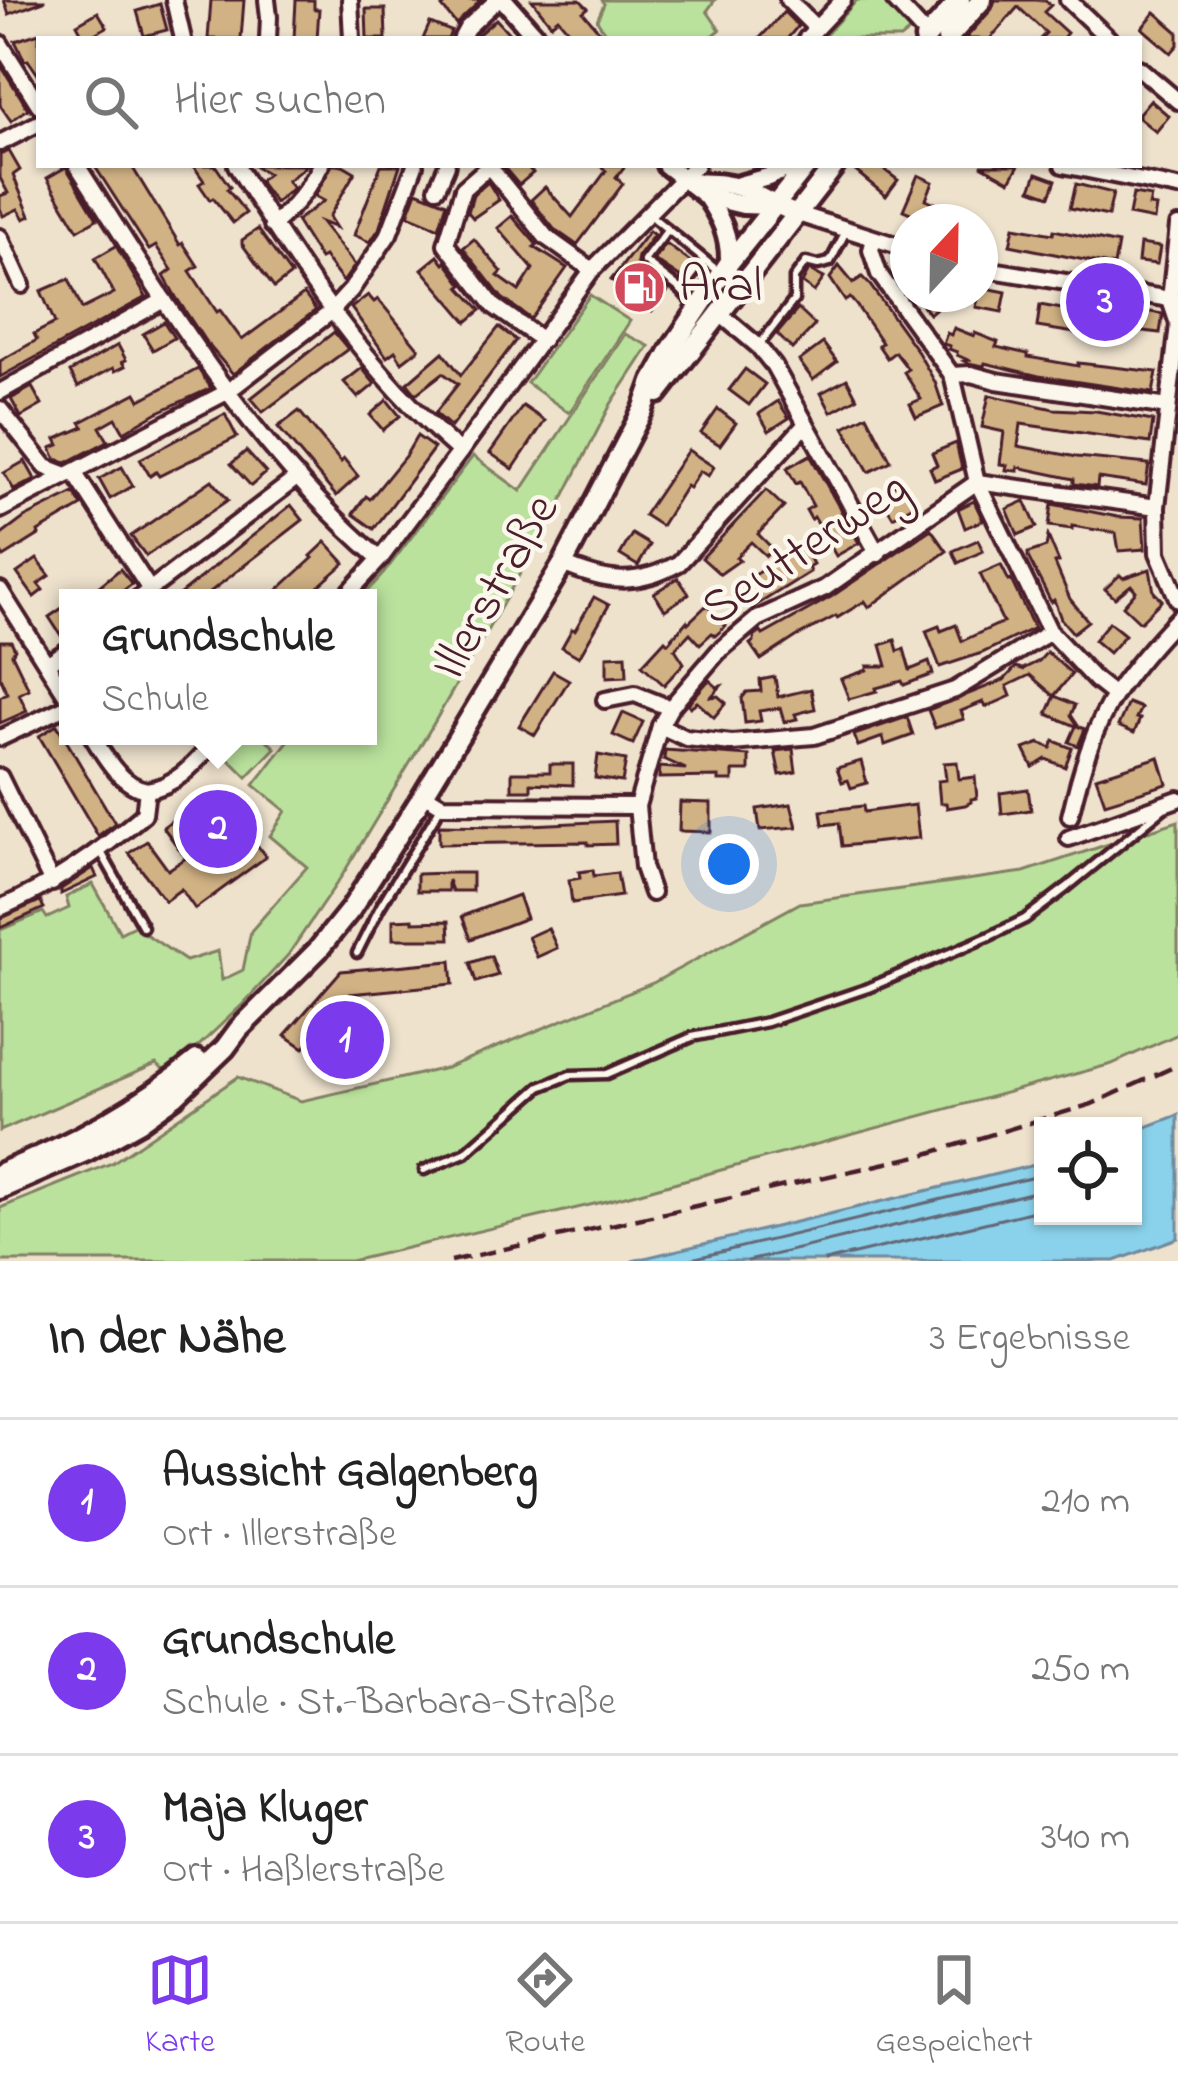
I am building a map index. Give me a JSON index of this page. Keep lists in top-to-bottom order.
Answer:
{
  "streets": {
    "main road": ["Illerstraße"],
    "street": ["Seutterweg"]
  },
  "places": {
    "fuel station": ["Aral"]
  },
  "north": "top",
  "page": {
    "search": "Hier suchen",
    "pins": ["3", "2", "1"],
    "popup": ["Grundschule", "Schule"],
    "heading": ["In der Nähe", "3 Ergebnisse"],
    "list": [
      {
        "mark": "1",
        "name": "Aussicht Galgenberg",
        "note": "Ort · Illerstraße",
        "value": "210 m"
      },
      {
        "mark": "2",
        "name": "Grundschule",
        "note": "Schule · St.-Barbara-Straße",
        "value": "250 m"
      },
      {
        "mark": "3",
        "name": "Maja Kluger",
        "note": "Ort · Haßlerstraße",
        "value": "340 m"
      }
    ],
    "nav": ["Karte", "Route", "Gespeichert"]
  }
}
